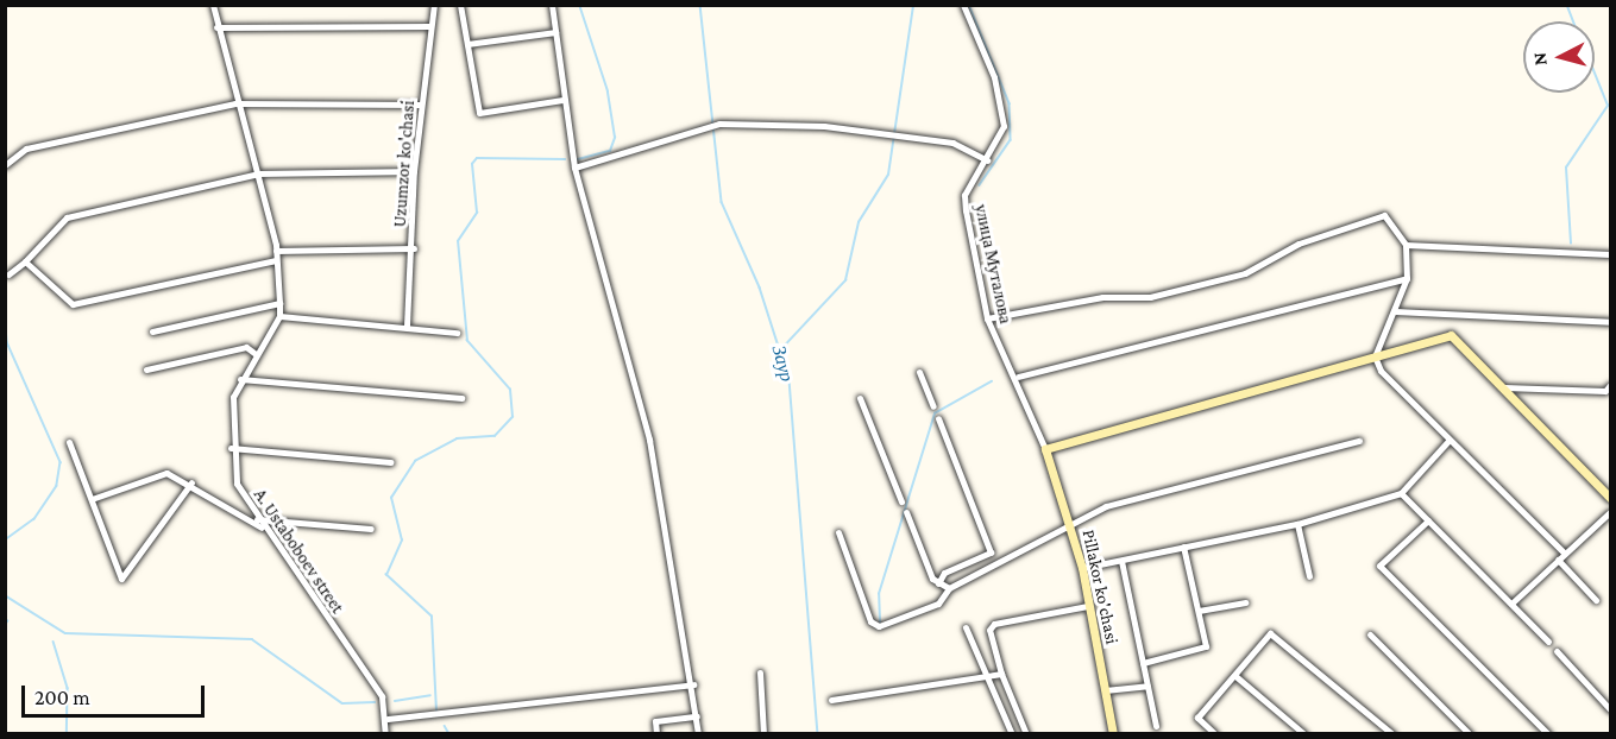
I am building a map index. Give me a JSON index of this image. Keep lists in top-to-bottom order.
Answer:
{
  "streets": {
    "street": [
      "Uzumzor ko'chasi",
      "улица Муталова",
      "A. Ustaboboev street",
      "Pillakor ko'chasi"
    ]
  },
  "crossings": [
    ["улица Муталова", "Pillakor ko'chasi"]
  ],
  "water": ["Заур"],
  "scale_bar": "200 m",
  "north": "left"
}
